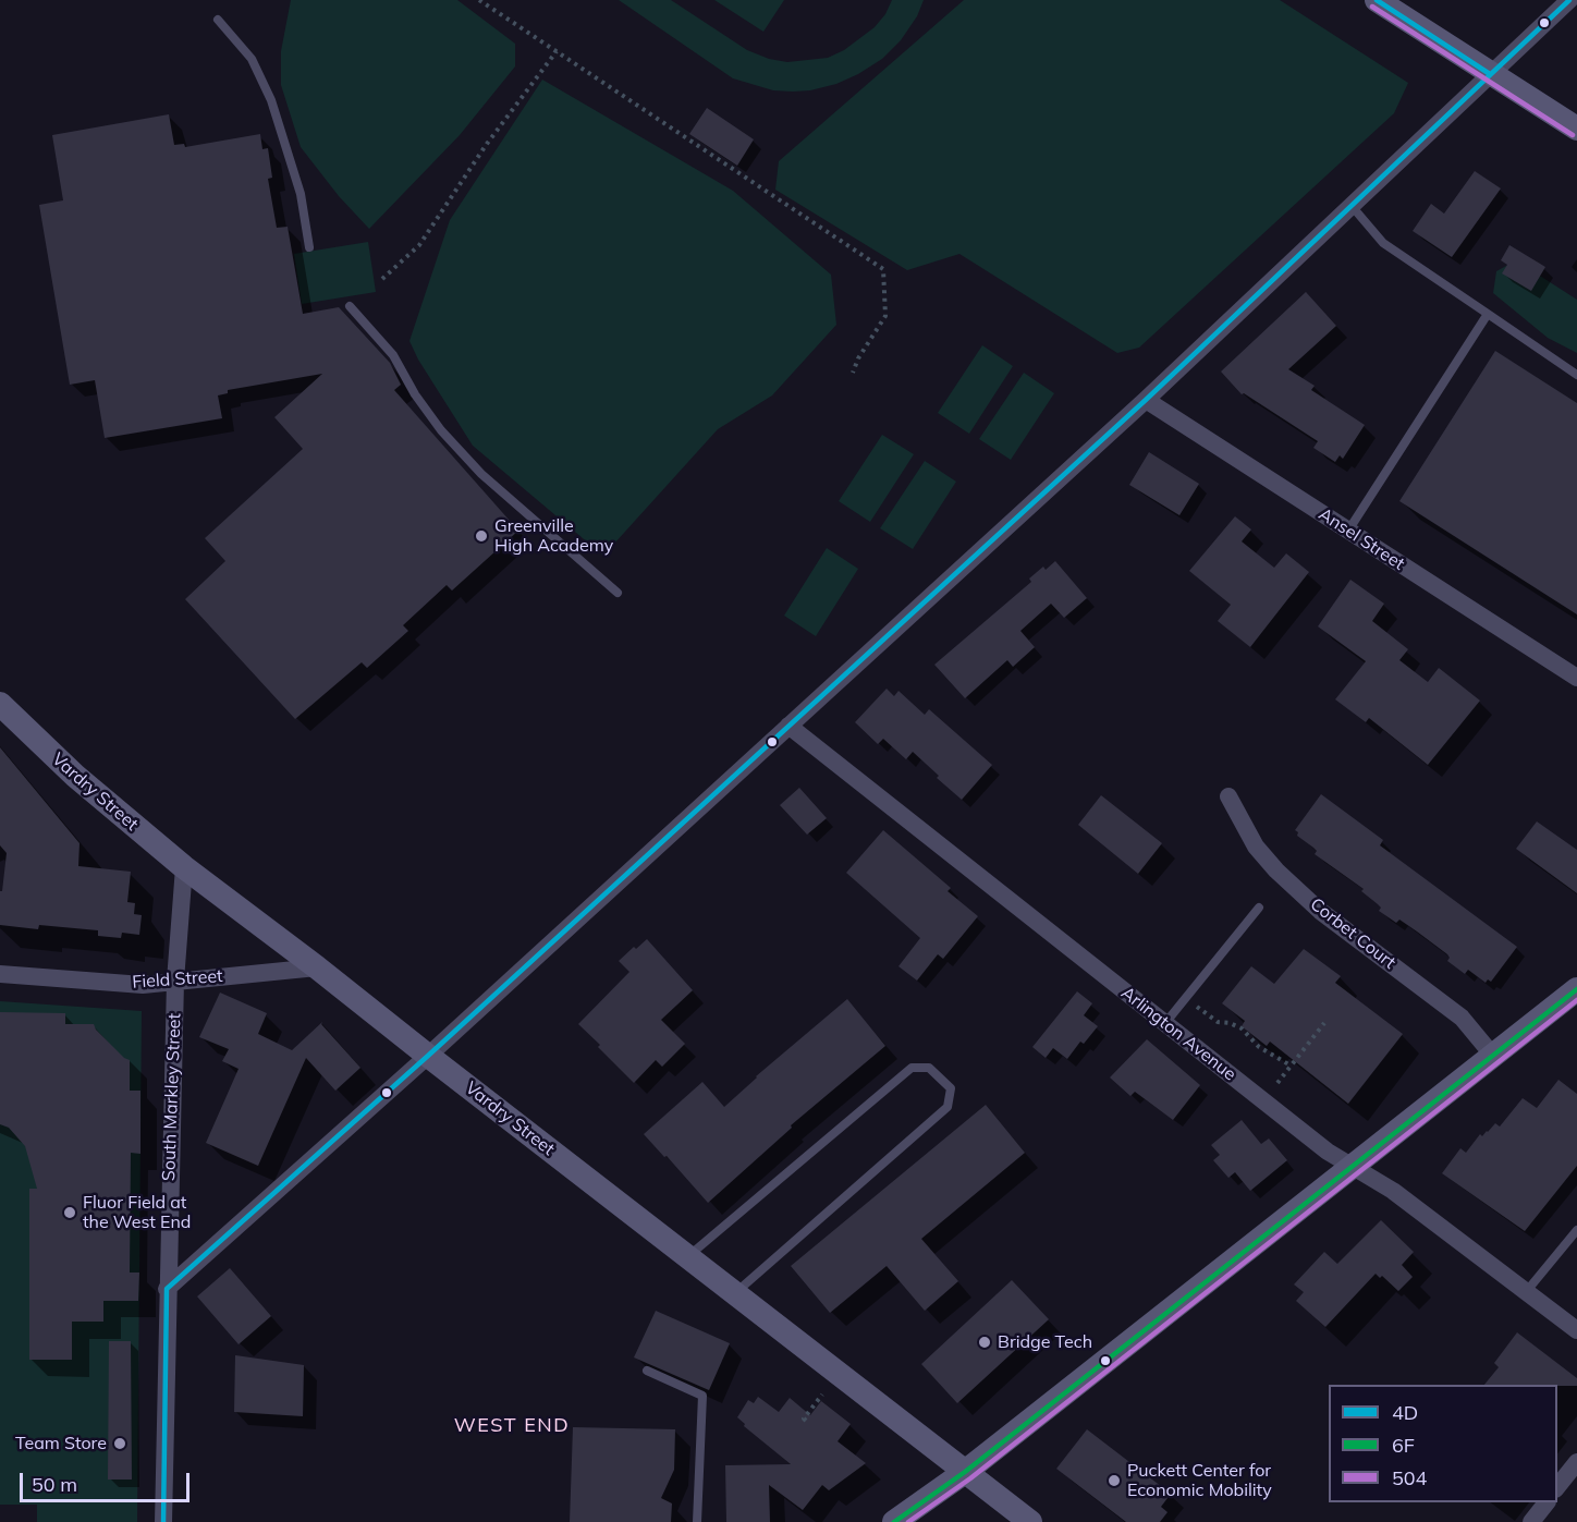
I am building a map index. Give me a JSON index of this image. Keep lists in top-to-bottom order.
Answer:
{
  "streets": {
    "street": [
      "Ansel Street",
      "Vardry Street",
      "Corbet Court",
      "Field Street",
      "Arlington Avenue",
      "South Markley Street"
    ]
  },
  "crossings": [
    ["Vardry Street", "Field Street"],
    ["Vardry Street", "South Markley Street"],
    ["Field Street", "South Markley Street"]
  ],
  "districts": ["WEST END"],
  "places": [
    "Greenville High Academy",
    "Fluor Field at the West End",
    "Bridge Tech",
    "Team Store",
    "Puckett Center for Economic Mobility"
  ],
  "lines": ["transit line 4D", "transit line 504", "transit line 6F"],
  "legend": ["4D", "6F", "504"],
  "scale_bar": "50 m"
}
